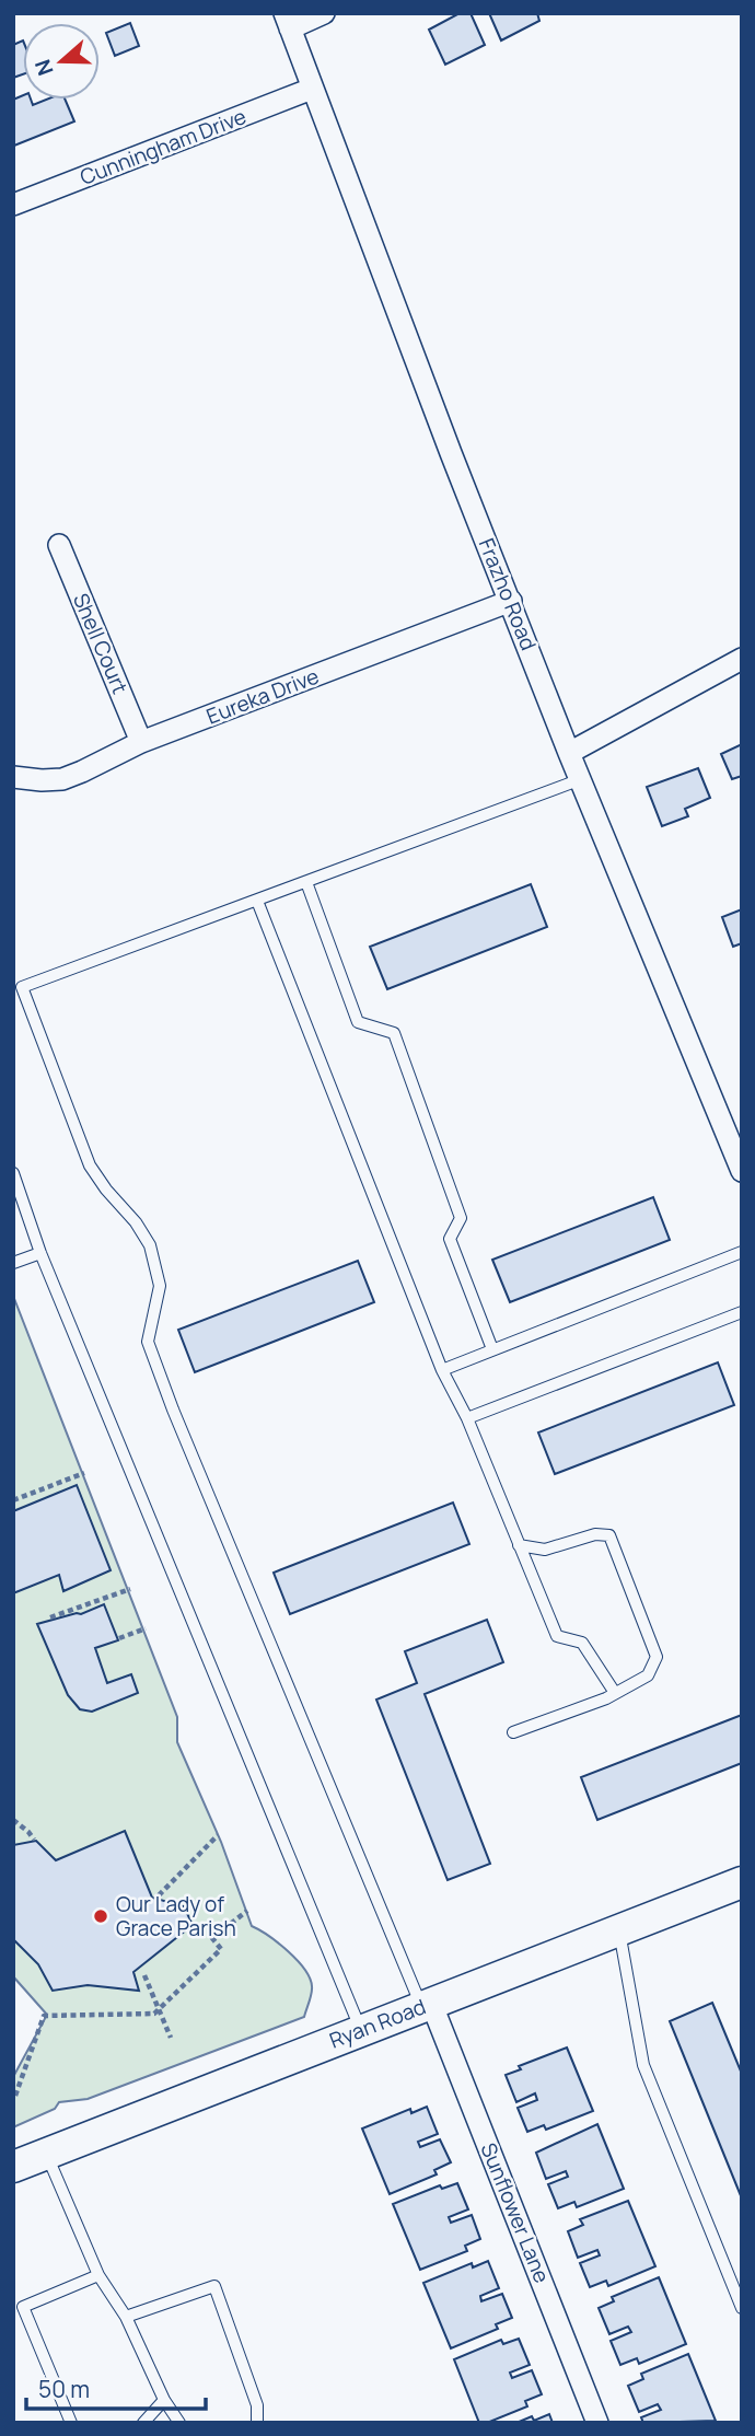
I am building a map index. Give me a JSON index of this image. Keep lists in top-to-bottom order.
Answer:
{
  "streets": {
    "main road": ["Ryan Road"],
    "street": [
      "Cunningham Drive",
      "Frazho Road",
      "Shell Court",
      "Eureka Drive",
      "Sunflower Lane"
    ]
  },
  "crossings": [
    ["Cunningham Drive", "Frazho Road"],
    ["Frazho Road", "Eureka Drive"],
    ["Shell Court", "Eureka Drive"],
    ["Ryan Road", "Sunflower Lane"]
  ],
  "places": ["Our Lady of Grace Parish"],
  "scale_bar": "50 m",
  "north": "left"
}
